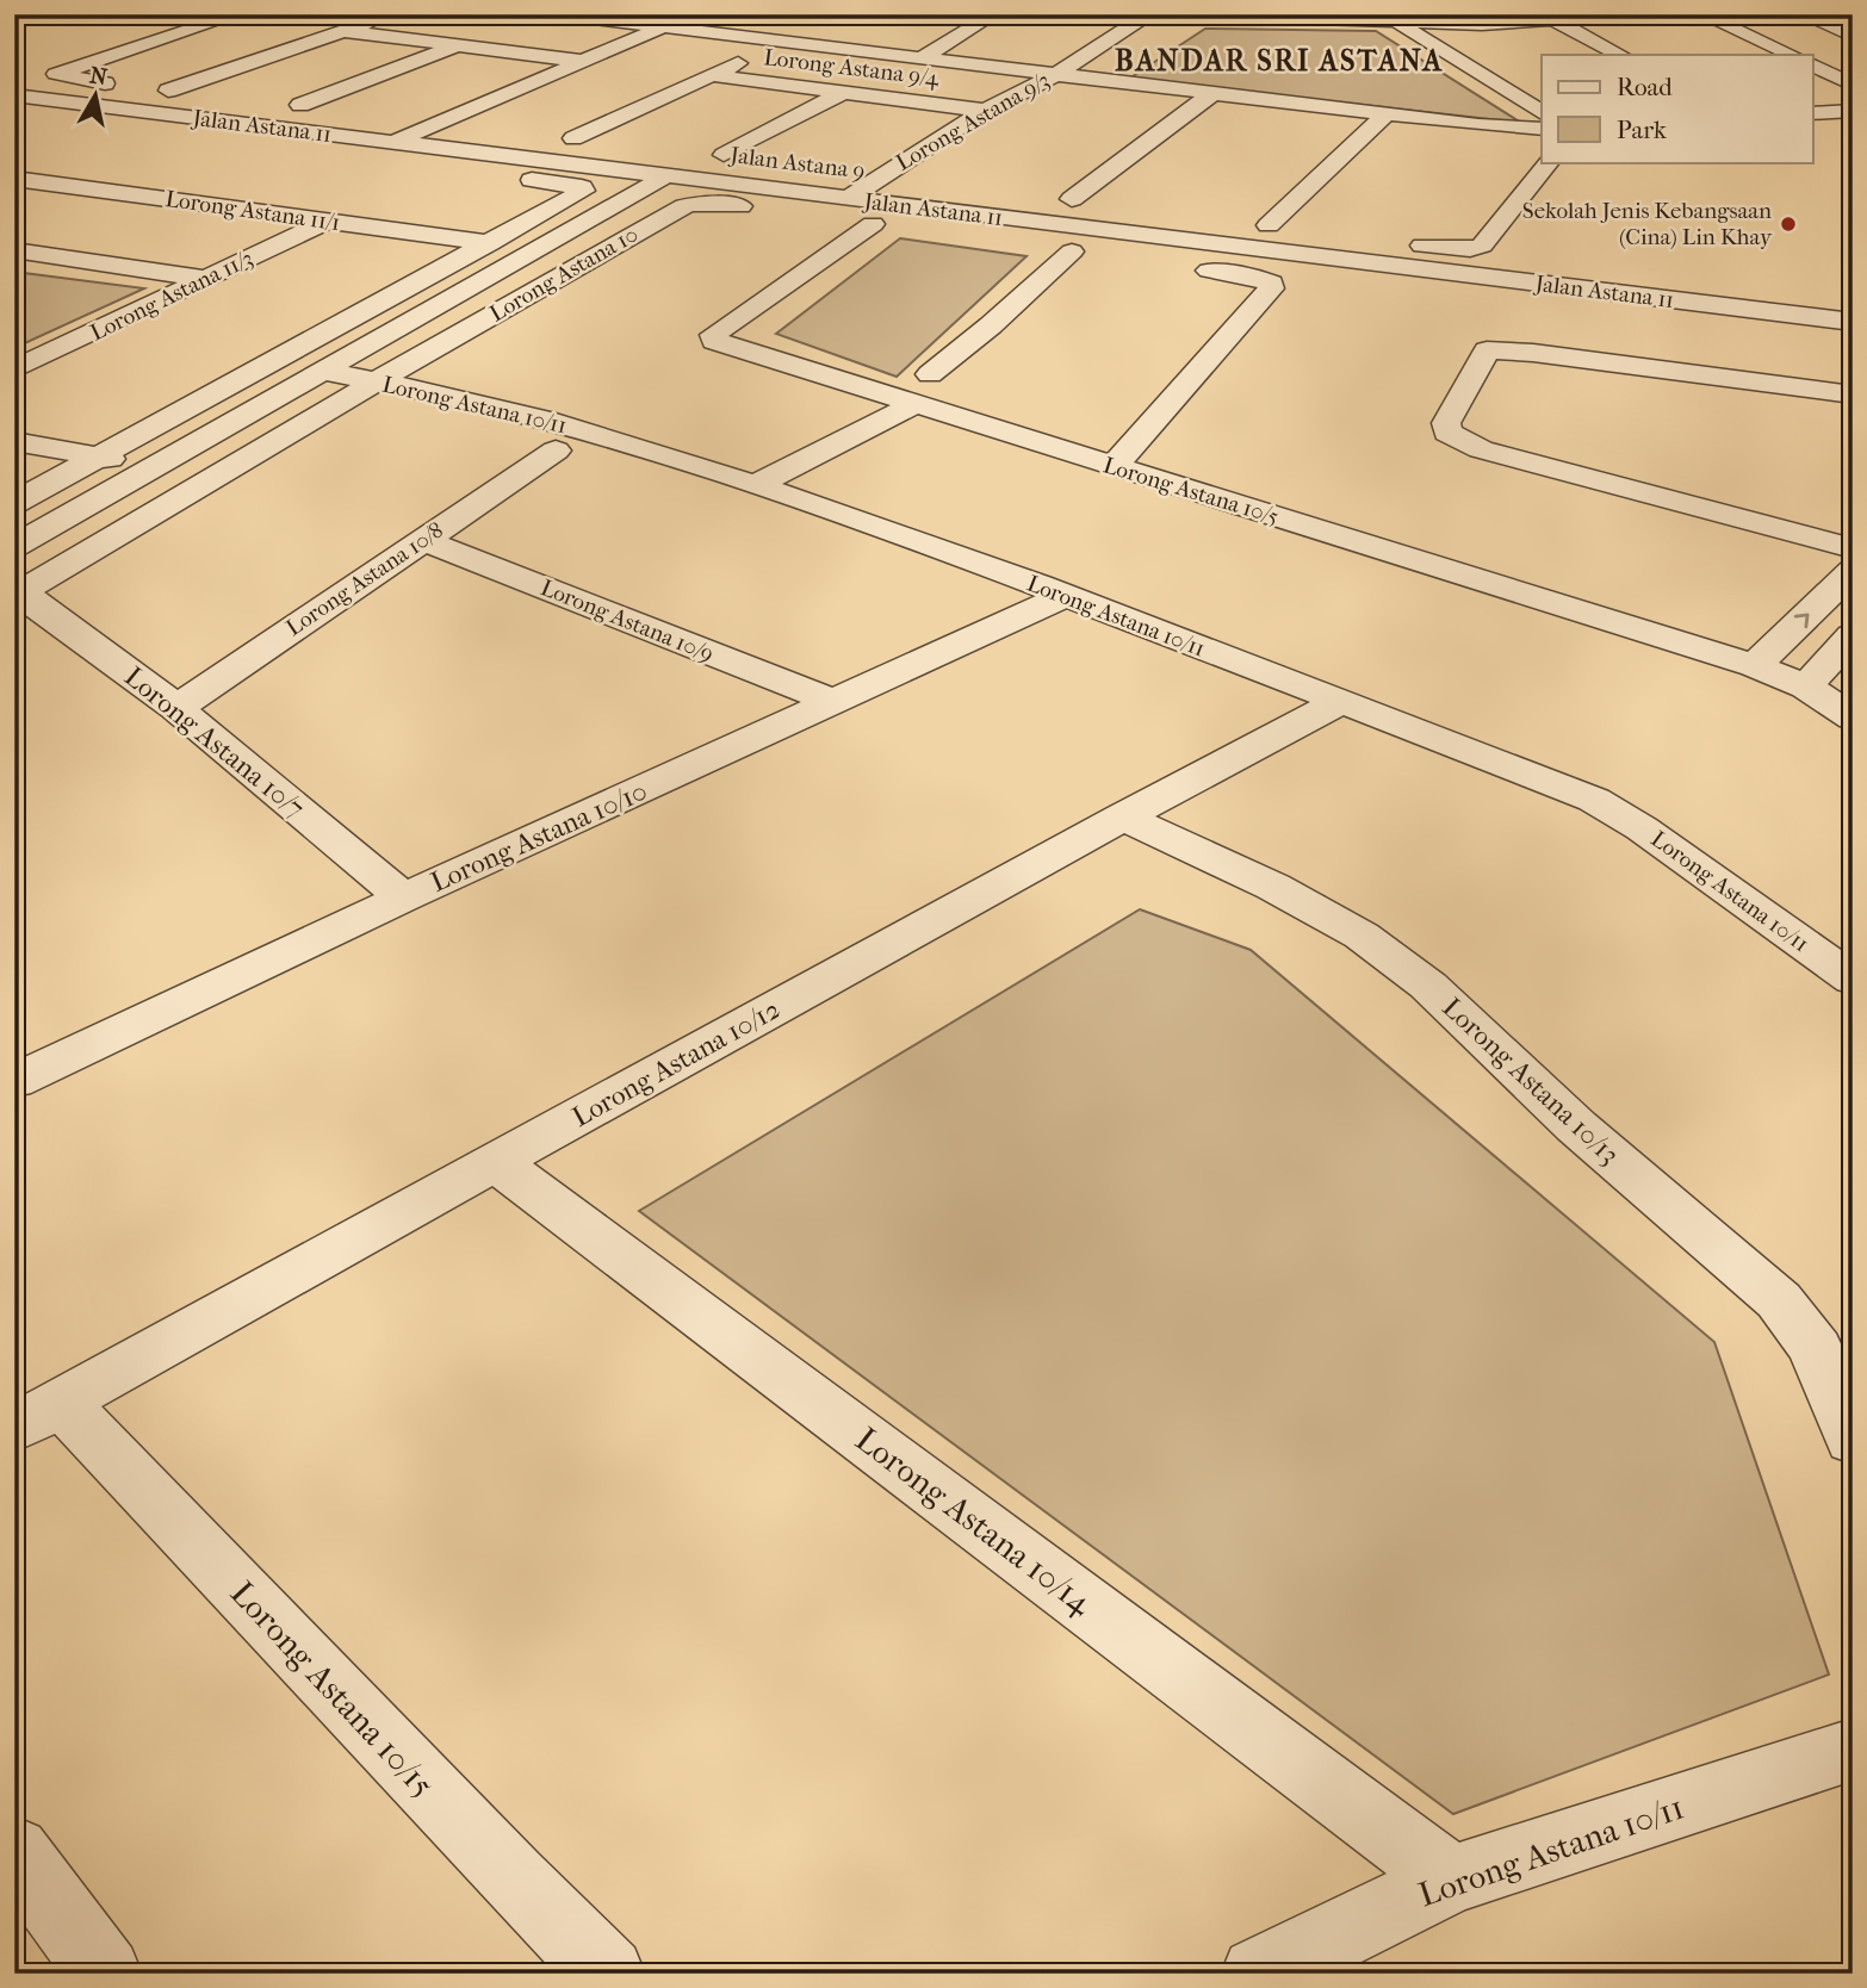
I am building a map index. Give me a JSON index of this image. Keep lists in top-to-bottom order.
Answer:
{
  "streets": {
    "street": [
      "Lorong Astana 9/4",
      "Lorong Astana 9/3",
      "Jalan Astana 11",
      "Jalan Astana 9",
      "Lorong Astana 11/1",
      "Lorong Astana 10",
      "Lorong Astana 11/3",
      "Lorong Astana 10/11",
      "Lorong Astana 10/5",
      "Lorong Astana 10/8",
      "Lorong Astana 10/9",
      "Lorong Astana 10/7",
      "Lorong Astana 10/10",
      "Lorong Astana 10/12",
      "Lorong Astana 10/13",
      "Lorong Astana 10/14",
      "Lorong Astana 10/15"
    ]
  },
  "crossings": [
    ["Lorong Astana 9/4", "Lorong Astana 9/3"],
    ["Lorong Astana 9/4", "Jalan Astana 9"],
    ["Lorong Astana 9/3", "Jalan Astana 11"],
    ["Lorong Astana 9/3", "Jalan Astana 9"],
    ["Jalan Astana 11", "Lorong Astana 11/1"],
    ["Lorong Astana 11/1", "Lorong Astana 11/3"],
    ["Lorong Astana 10", "Lorong Astana 10/11"],
    ["Lorong Astana 10", "Lorong Astana 10/5"],
    ["Lorong Astana 10", "Lorong Astana 10/7"],
    ["Lorong Astana 10/11", "Lorong Astana 10/10"],
    ["Lorong Astana 10/11", "Lorong Astana 10/12"],
    ["Lorong Astana 10/11", "Lorong Astana 10/14"],
    ["Lorong Astana 10/8", "Lorong Astana 10/9"],
    ["Lorong Astana 10/8", "Lorong Astana 10/7"],
    ["Lorong Astana 10/9", "Lorong Astana 10/10"],
    ["Lorong Astana 10/7", "Lorong Astana 10/10"],
    ["Lorong Astana 10/12", "Lorong Astana 10/13"],
    ["Lorong Astana 10/12", "Lorong Astana 10/14"],
    ["Lorong Astana 10/12", "Lorong Astana 10/15"]
  ],
  "districts": ["BANDAR SRI ASTANA"],
  "places": ["Sekolah Jenis Kebangsaan (Cina) Lin Khay"],
  "legend": ["Road", "Park"],
  "north": "top"
}
